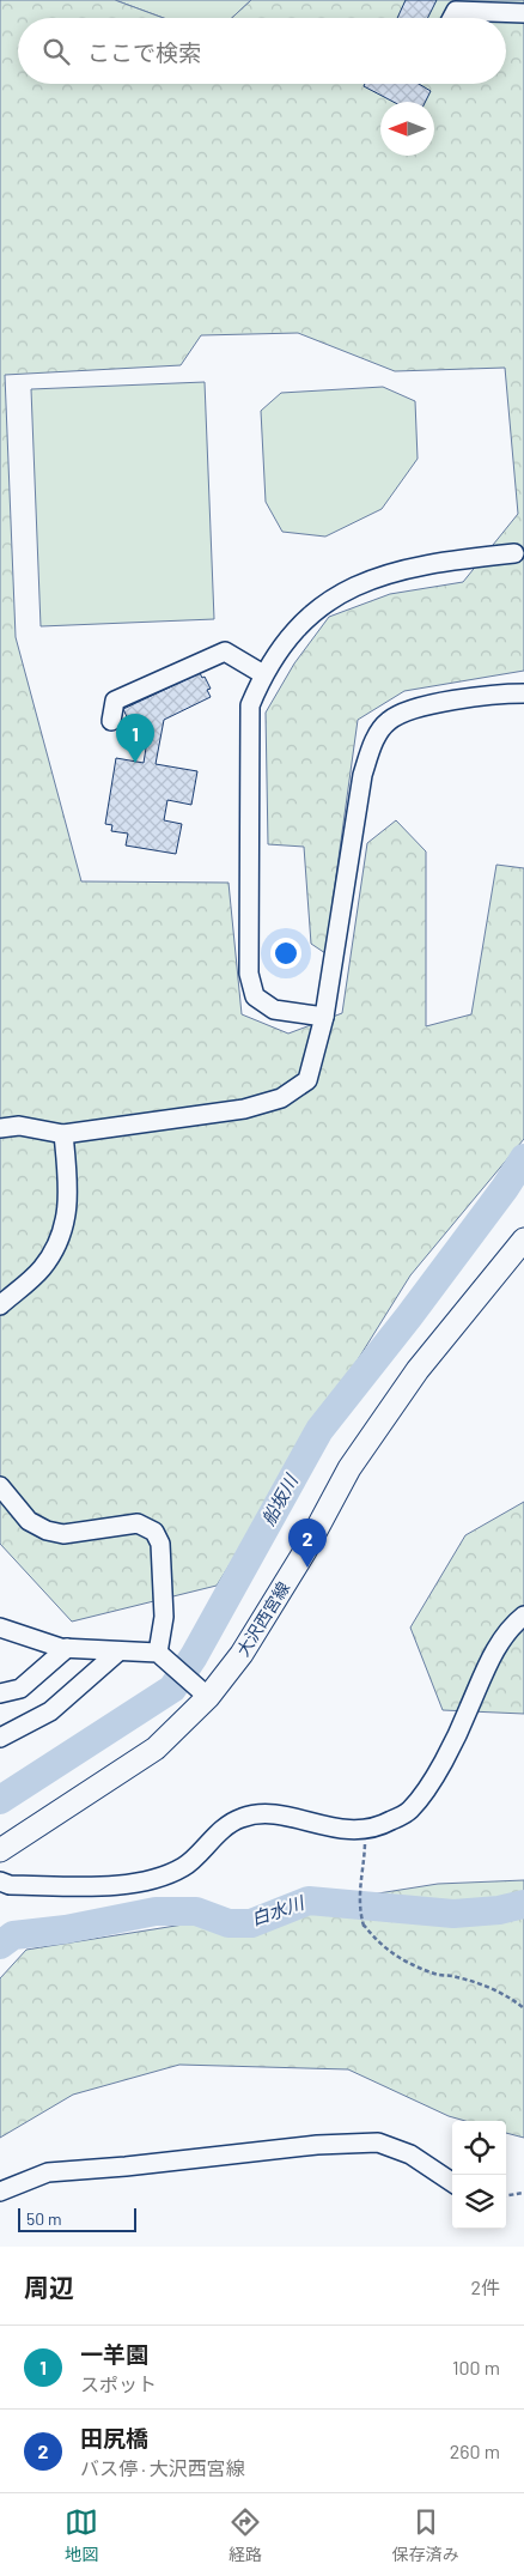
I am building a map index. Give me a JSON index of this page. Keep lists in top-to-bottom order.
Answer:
{
  "streets": {
    "main road": ["大沢西宮線"]
  },
  "water": ["船坂川", "白水川"],
  "scale_bar": "50 m",
  "north": "left",
  "page": {
    "search": "ここで検索",
    "pins": ["1", "2"],
    "scale": "50 m",
    "heading": ["周辺", "2件"],
    "list": [
      {
        "mark": "1",
        "name": "一羊園",
        "note": "スポット",
        "value": "100 m"
      },
      {
        "mark": "2",
        "name": "田尻橋",
        "note": "バス停 · 大沢西宮線",
        "value": "260 m"
      }
    ],
    "nav": ["地図", "経路", "保存済み"]
  }
}
